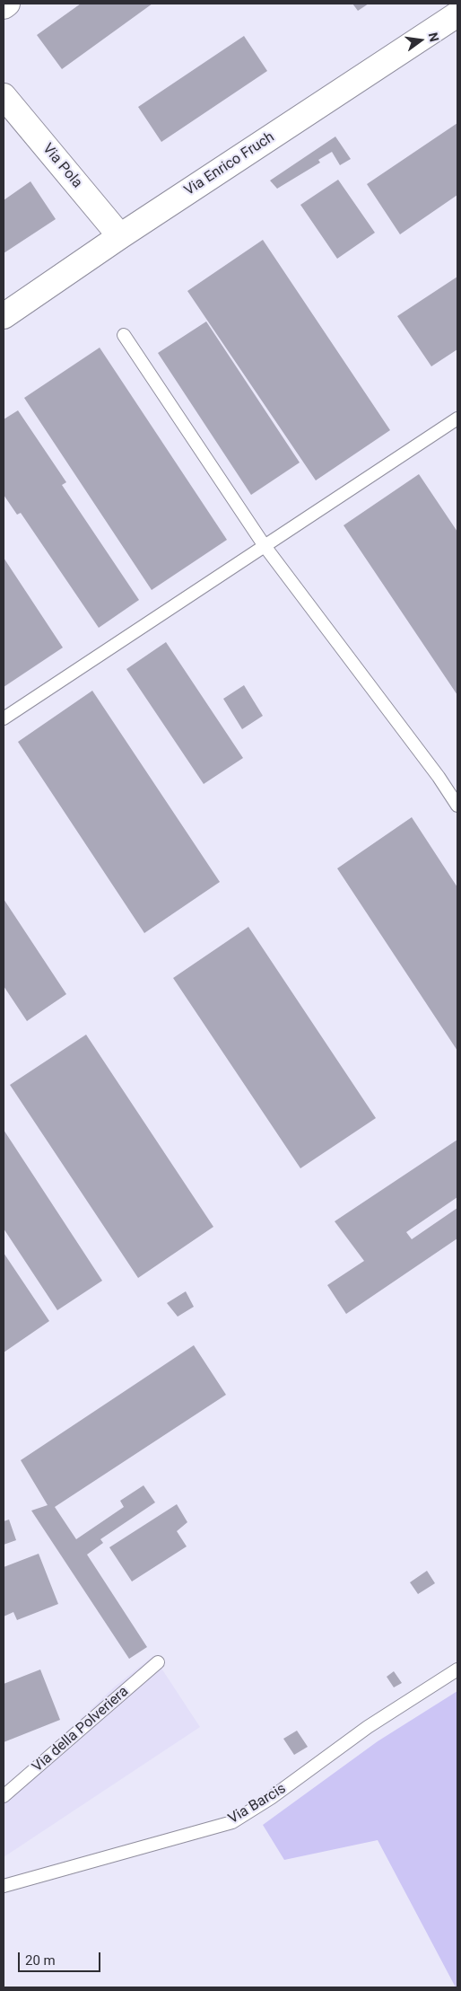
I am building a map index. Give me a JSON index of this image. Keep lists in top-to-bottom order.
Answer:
{
  "streets": {
    "street": ["Via Enrico Fruch", "Via Pola"],
    "lane": ["Via della Polveriera", "Via Barcis"]
  },
  "crossings": [
    ["Via Enrico Fruch", "Via Pola"]
  ],
  "scale_bar": "20 m",
  "north": "right"
}
